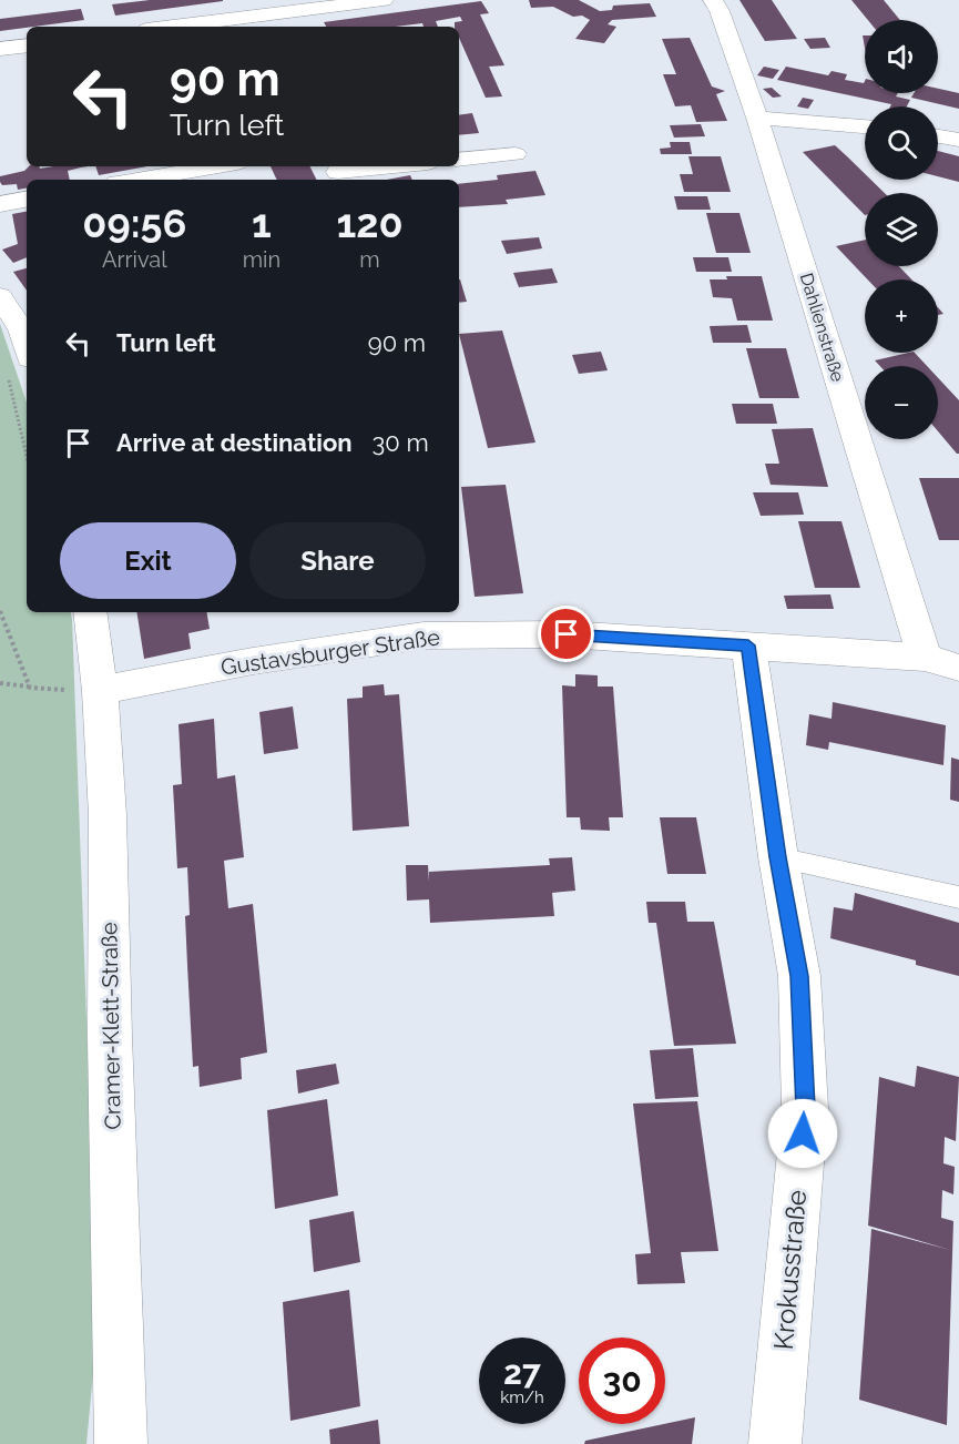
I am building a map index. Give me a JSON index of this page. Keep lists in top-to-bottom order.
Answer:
{
  "streets": {
    "street": [
      "Dahlienstraße",
      "Gustavsburger Straße",
      "Cramer-Klett-Straße",
      "Krokusstraße"
    ]
  },
  "crossings": [
    ["Dahlienstraße", "Gustavsburger Straße"],
    ["Gustavsburger Straße", "Cramer-Klett-Straße"],
    ["Gustavsburger Straße", "Krokusstraße"]
  ],
  "page": {
    "map_buttons": ["+", "−"],
    "turn": ["90 m", "Turn left"],
    "eta": [
      "09:56",
      "Arrival",
      "1",
      "min",
      "120",
      "m"
    ],
    "list": [
      {
        "name": "Turn left",
        "value": "90 m"
      },
      {
        "name": "Arrive at destination",
        "value": "30 m"
      }
    ],
    "buttons": ["Exit", "Share"],
    "speed": "27 km/h",
    "limit": "30"
  }
}
